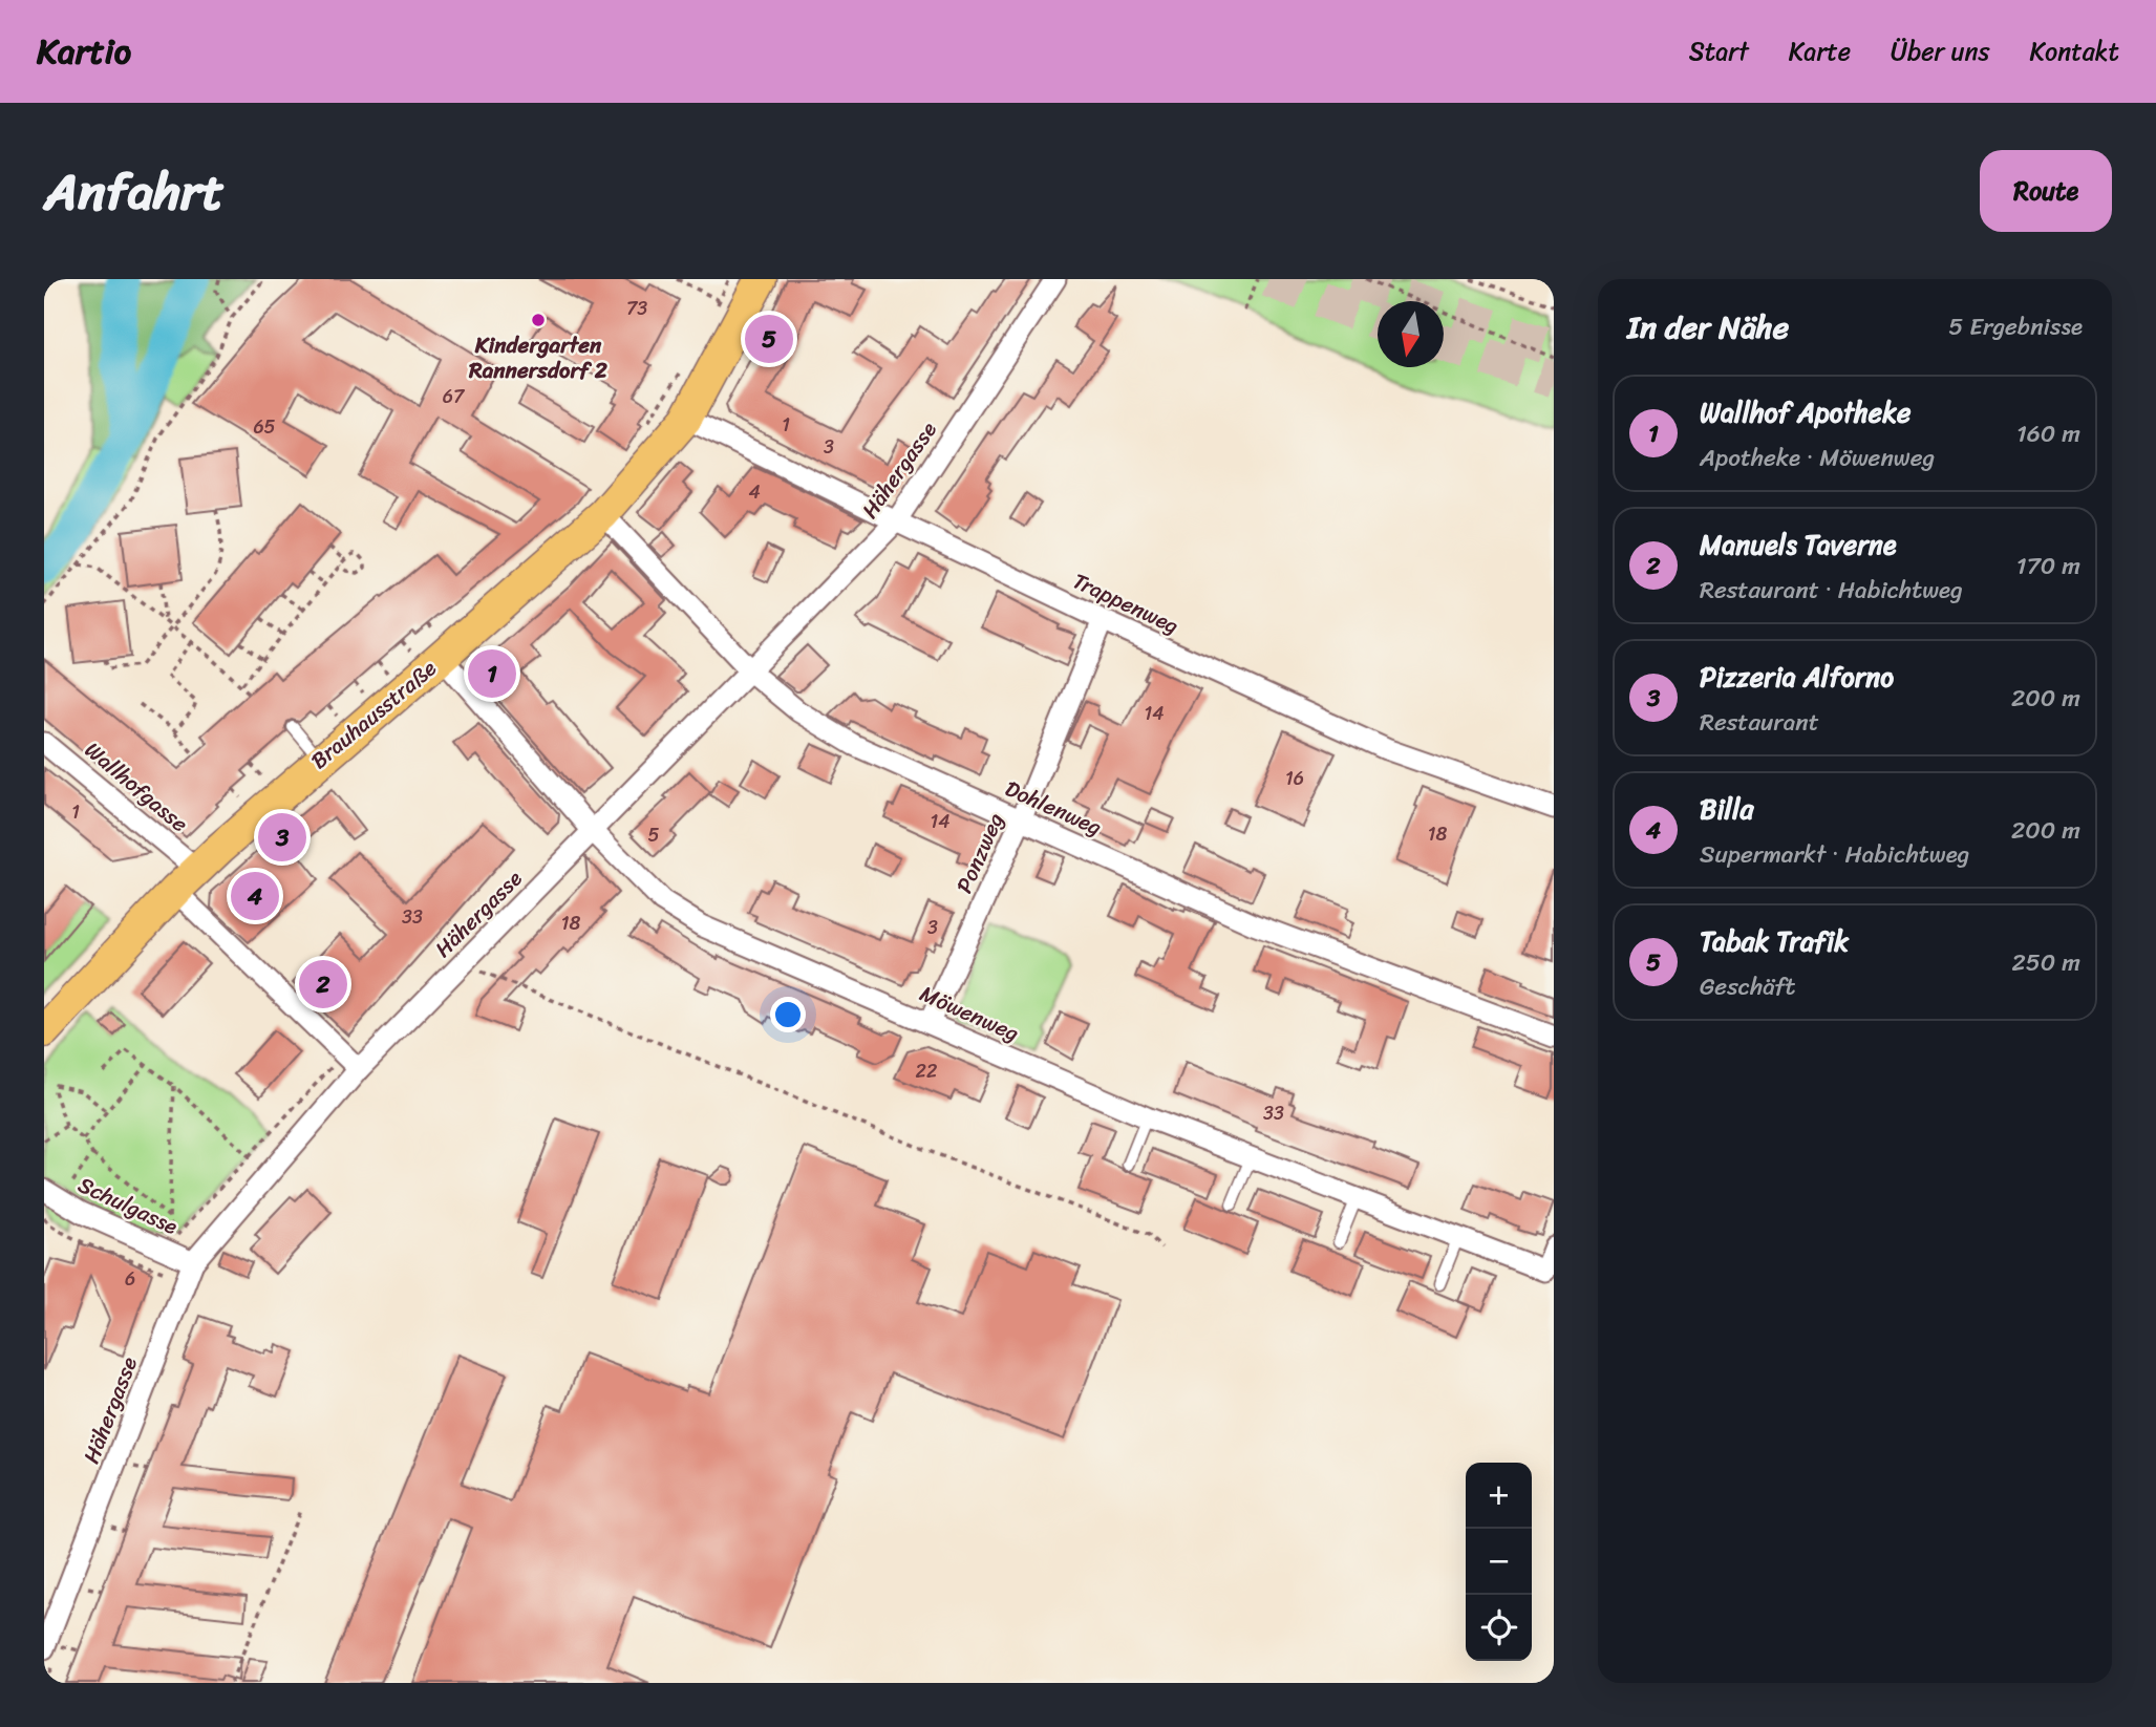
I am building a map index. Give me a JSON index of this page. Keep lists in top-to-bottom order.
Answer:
{
  "streets": {
    "main road": ["Brauhausstraße"],
    "street": [
      "Hähergasse",
      "Trappenweg",
      "Wallhofgasse",
      "Dohlenweg",
      "Ponzweg",
      "Möwenweg",
      "Schulgasse"
    ]
  },
  "crossings": [
    ["Hähergasse", "Trappenweg"],
    ["Hähergasse", "Wallhofgasse"],
    ["Hähergasse", "Dohlenweg"],
    ["Hähergasse", "Möwenweg"],
    ["Hähergasse", "Schulgasse"],
    ["Trappenweg", "Brauhausstraße"],
    ["Trappenweg", "Ponzweg"],
    ["Brauhausstraße", "Wallhofgasse"],
    ["Brauhausstraße", "Dohlenweg"],
    ["Brauhausstraße", "Möwenweg"],
    ["Dohlenweg", "Ponzweg"],
    ["Ponzweg", "Möwenweg"]
  ],
  "places": ["Kindergarten Rannersdorf 2"],
  "house_numbers": [
    "73",
    "67",
    "1",
    "65",
    "3",
    "4",
    "14",
    "16",
    "1",
    "14",
    "18",
    "5",
    "33",
    "18",
    "3",
    "22",
    "33",
    "6"
  ],
  "north": "bottom",
  "page": {
    "header": "Kartio",
    "nav": [
      "Start",
      "Karte",
      "Über uns",
      "Kontakt"
    ],
    "title": "Anfahrt",
    "buttons": "Route",
    "heading": ["In der Nähe", "5 Ergebnisse"],
    "pins": [
      "5",
      "1",
      "3",
      "4",
      "2"
    ],
    "list": [
      {
        "mark": "1",
        "name": "Wallhof Apotheke",
        "note": "Apotheke · Möwenweg",
        "value": "160 m"
      },
      {
        "mark": "2",
        "name": "Manuels Taverne",
        "note": "Restaurant · Habichtweg",
        "value": "170 m"
      },
      {
        "mark": "3",
        "name": "Pizzeria Alforno",
        "note": "Restaurant",
        "value": "200 m"
      },
      {
        "mark": "4",
        "name": "Billa",
        "note": "Supermarkt · Habichtweg",
        "value": "200 m"
      },
      {
        "mark": "5",
        "name": "Tabak Trafik",
        "note": "Geschäft",
        "value": "250 m"
      }
    ],
    "map_buttons": ["+", "−"]
  }
}
